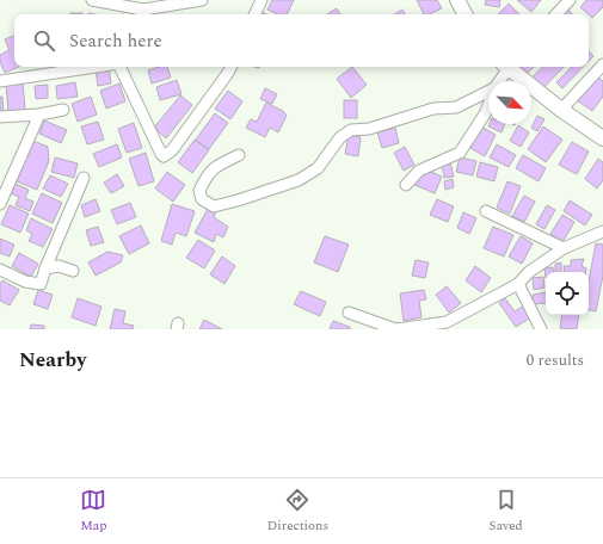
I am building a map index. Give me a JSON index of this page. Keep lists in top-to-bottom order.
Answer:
{
  "north": "bottom right",
  "page": {
    "search": "Search here",
    "heading": ["Nearby", "0 results"],
    "nav": ["Map", "Directions", "Saved"]
  }
}
